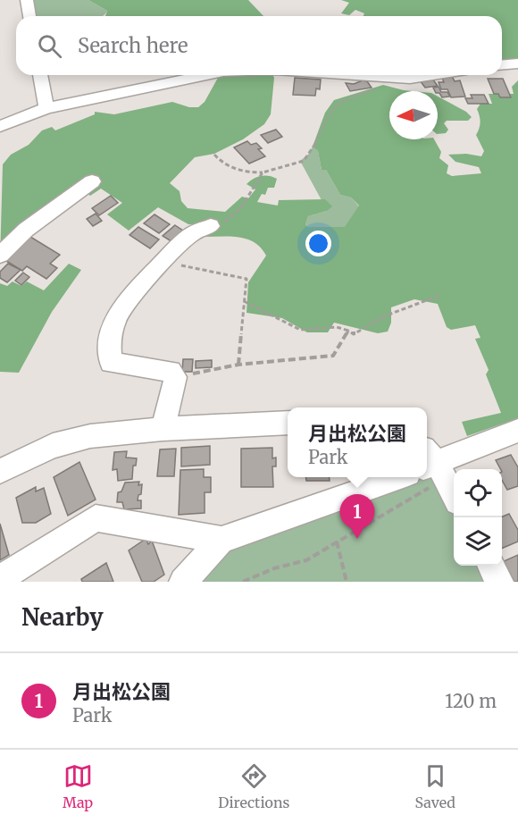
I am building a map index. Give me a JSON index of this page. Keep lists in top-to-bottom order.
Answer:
{
  "north": "left",
  "page": {
    "search": "Search here",
    "popup": ["月出松公園", "Park"],
    "pins": "1",
    "heading": "Nearby",
    "list": [
      {
        "mark": "1",
        "name": "月出松公園",
        "note": "Park",
        "value": "120 m"
      }
    ],
    "nav": ["Map", "Directions", "Saved"]
  }
}
